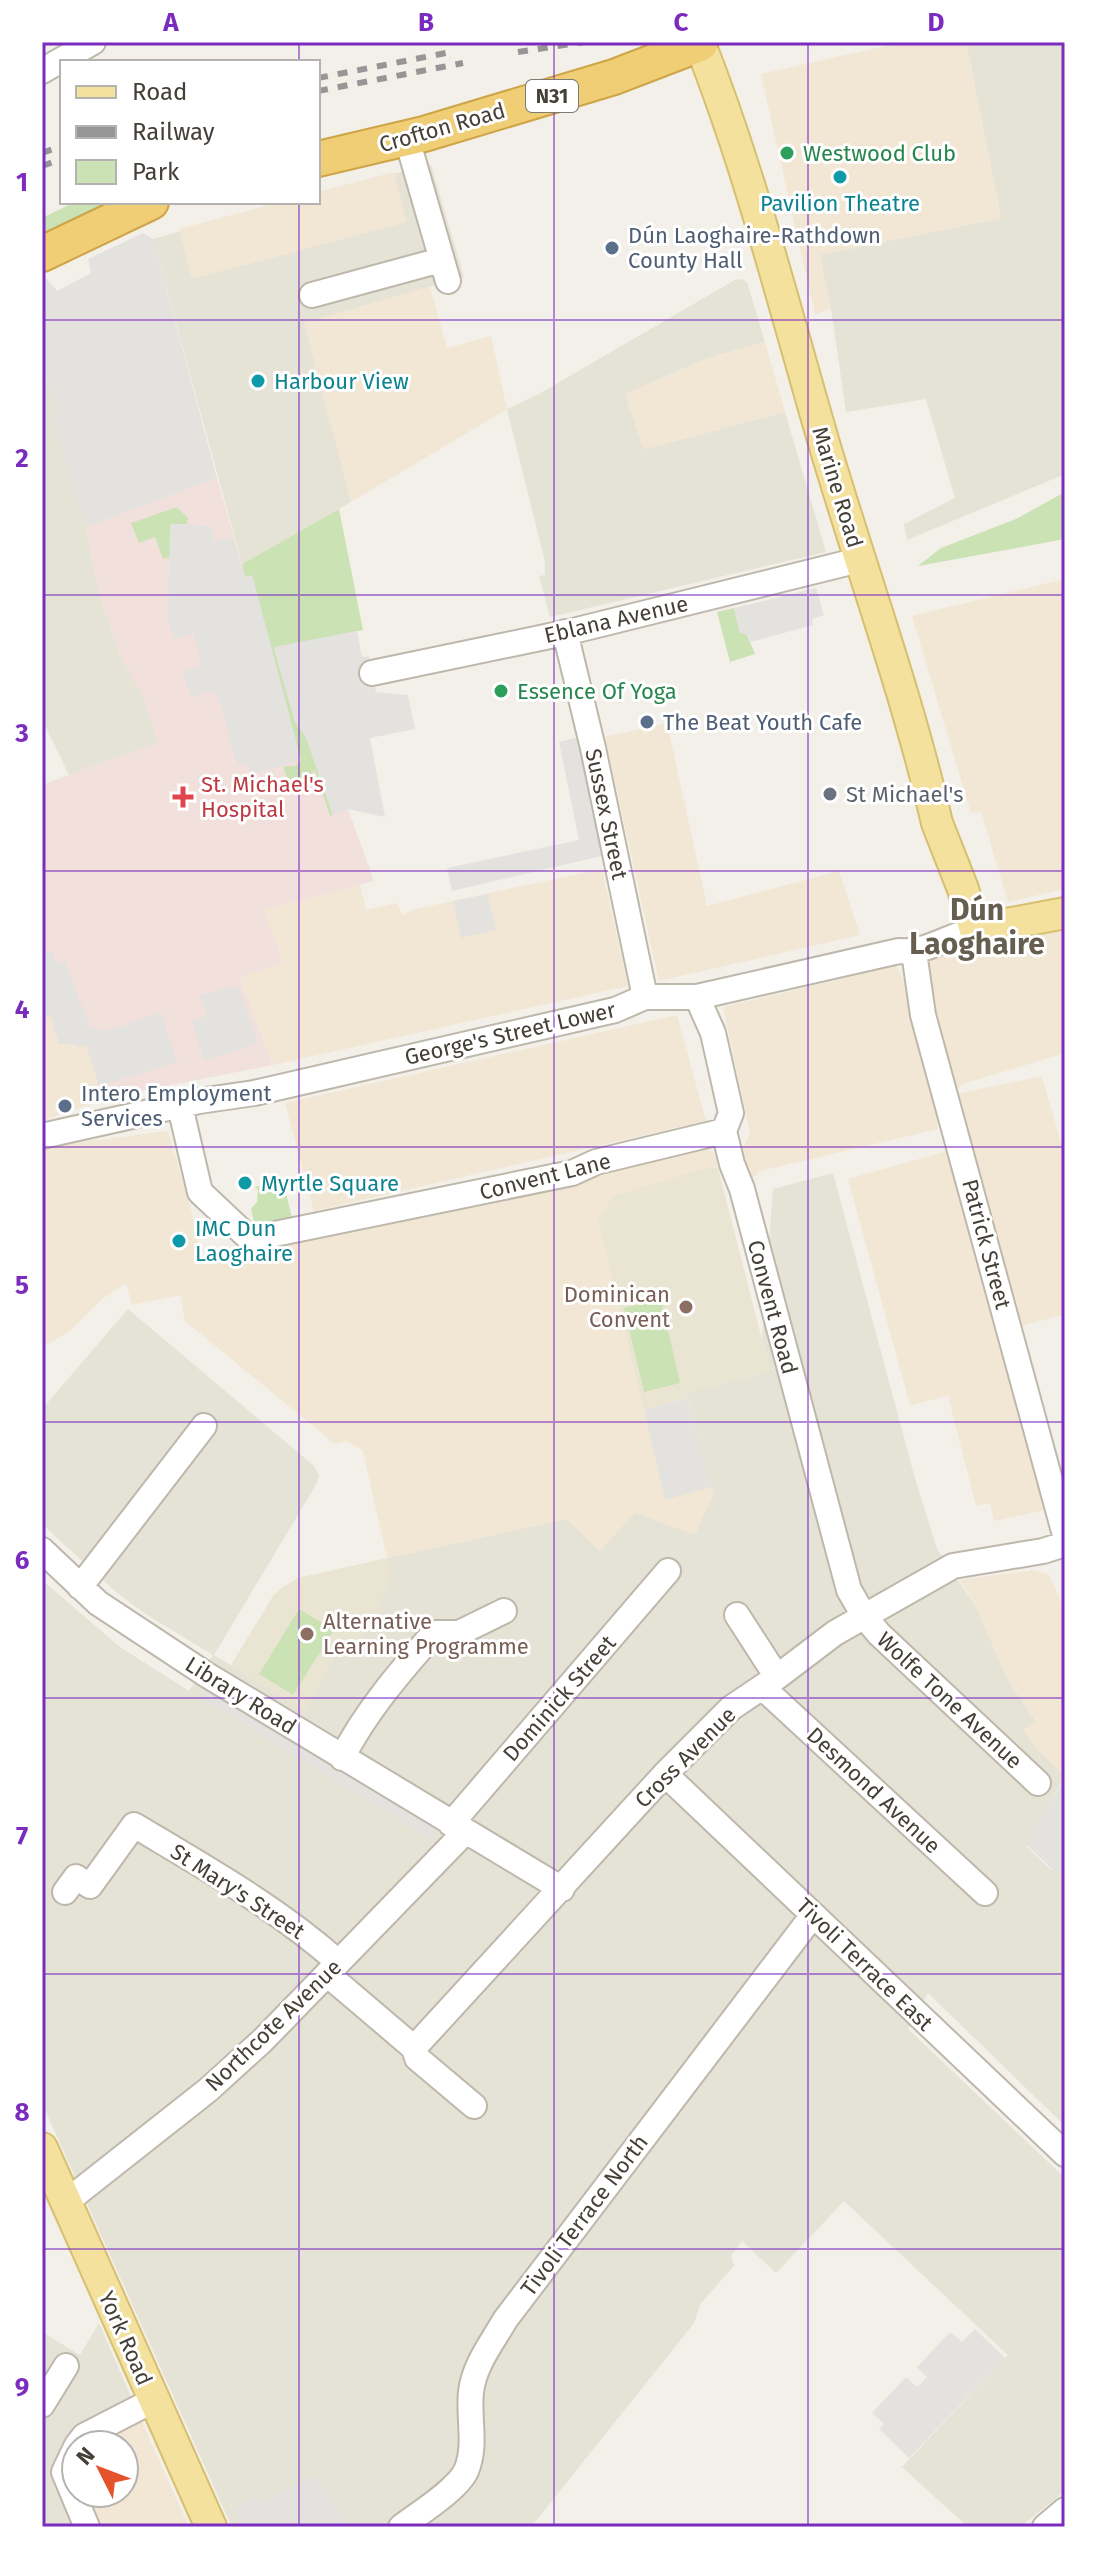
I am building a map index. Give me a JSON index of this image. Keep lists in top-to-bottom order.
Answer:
{
  "streets": {
    "highway": ["N31", "Crofton Road"],
    "main road": ["Marine Road", "York Road"],
    "street": [
      "Eblana Avenue",
      "Sussex Street",
      "George's Street Lower",
      "Convent Lane",
      "Patrick Street",
      "Convent Road",
      "Library Road",
      "Dominick Street",
      "Wolfe Tone Avenue",
      "Cross Avenue",
      "Desmond Avenue",
      "St Mary's Street",
      "Tivoli Terrace East",
      "Northcote Avenue",
      "Tivoli Terrace North"
    ]
  },
  "crossings": [
    ["Crofton Road", "Marine Road"],
    ["Marine Road", "Eblana Avenue"],
    ["Marine Road", "George's Street Lower"],
    ["Eblana Avenue", "Sussex Street"],
    ["Sussex Street", "George's Street Lower"],
    ["George's Street Lower", "Convent Lane"],
    ["George's Street Lower", "Patrick Street"],
    ["George's Street Lower", "Convent Road"],
    ["Convent Lane", "Convent Road"],
    ["Convent Road", "Wolfe Tone Avenue"],
    ["Convent Road", "Cross Avenue"],
    ["Library Road", "Dominick Street"],
    ["Library Road", "Cross Avenue"],
    ["Library Road", "Northcote Avenue"],
    ["Dominick Street", "Northcote Avenue"],
    ["Wolfe Tone Avenue", "Cross Avenue"],
    ["Cross Avenue", "Desmond Avenue"],
    ["Cross Avenue", "St Mary's Street"],
    ["Cross Avenue", "Tivoli Terrace East"],
    ["St Mary's Street", "Northcote Avenue"],
    ["Tivoli Terrace East", "Tivoli Terrace North"],
    ["Northcote Avenue", "York Road"]
  ],
  "districts": ["Dún Laoghaire"],
  "places": {
    "other": [
      "Westwood Club",
      "Pavilion Theatre",
      "Dún Laoghaire-Rathdown County Hall",
      "Harbour View",
      "Essence Of Yoga",
      "The Beat Youth Cafe",
      "St Michael's",
      "Intero Employment Services",
      "Myrtle Square",
      "IMC Dun Laoghaire",
      "Dominican Convent",
      "Alternative Learning Programme"
    ],
    "health": ["St. Michael's Hospital"]
  },
  "legend": ["Road", "Railway", "Park"],
  "north": "top left",
  "grid": {
    "columns": [
      "A",
      "B",
      "C",
      "D"
    ],
    "rows": [
      "1",
      "2",
      "3",
      "4",
      "5",
      "6",
      "7",
      "8",
      "9"
    ]
  }
}
